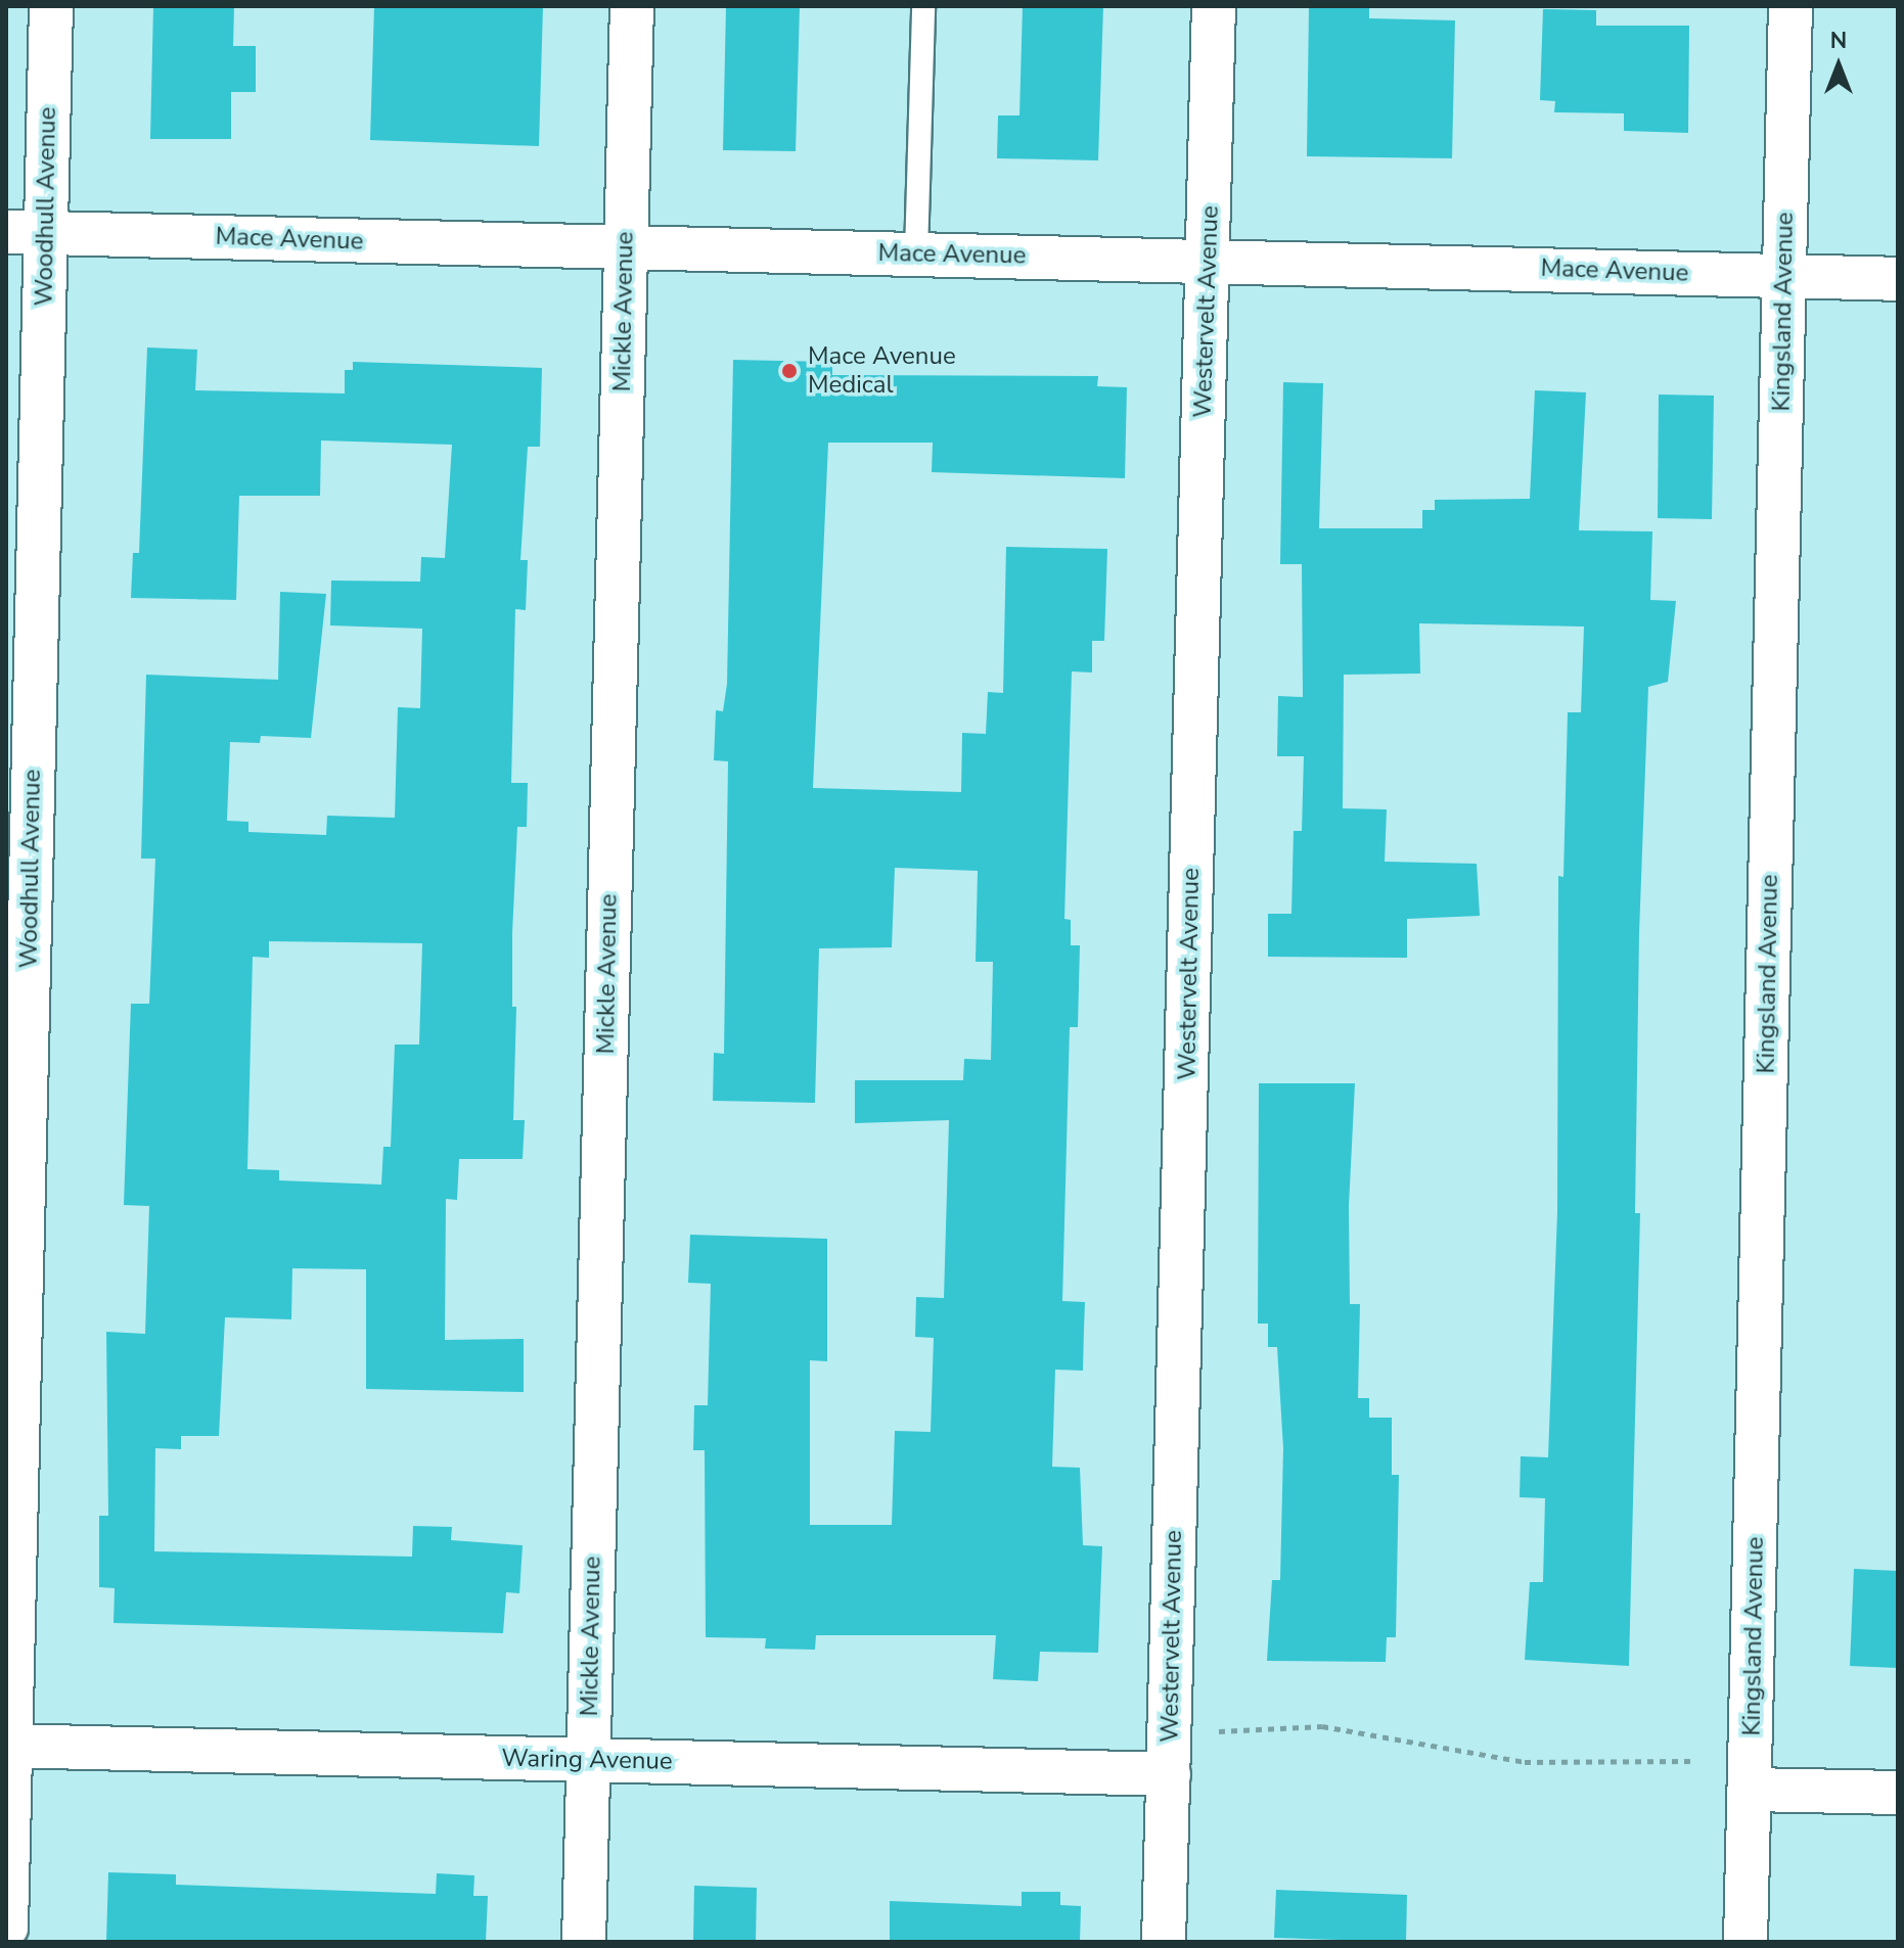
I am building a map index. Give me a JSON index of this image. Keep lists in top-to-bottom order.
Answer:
{
  "streets": {
    "street": [
      "Woodhull Avenue",
      "Mace Avenue",
      "Mickle Avenue",
      "Westervelt Avenue",
      "Kingsland Avenue",
      "Waring Avenue"
    ]
  },
  "crossings": [
    ["Woodhull Avenue", "Mace Avenue"],
    ["Woodhull Avenue", "Waring Avenue"],
    ["Mace Avenue", "Mickle Avenue"],
    ["Mace Avenue", "Westervelt Avenue"],
    ["Mace Avenue", "Kingsland Avenue"],
    ["Mickle Avenue", "Waring Avenue"],
    ["Westervelt Avenue", "Waring Avenue"]
  ],
  "places": ["Mace Avenue Medical"],
  "north": "top"
}
